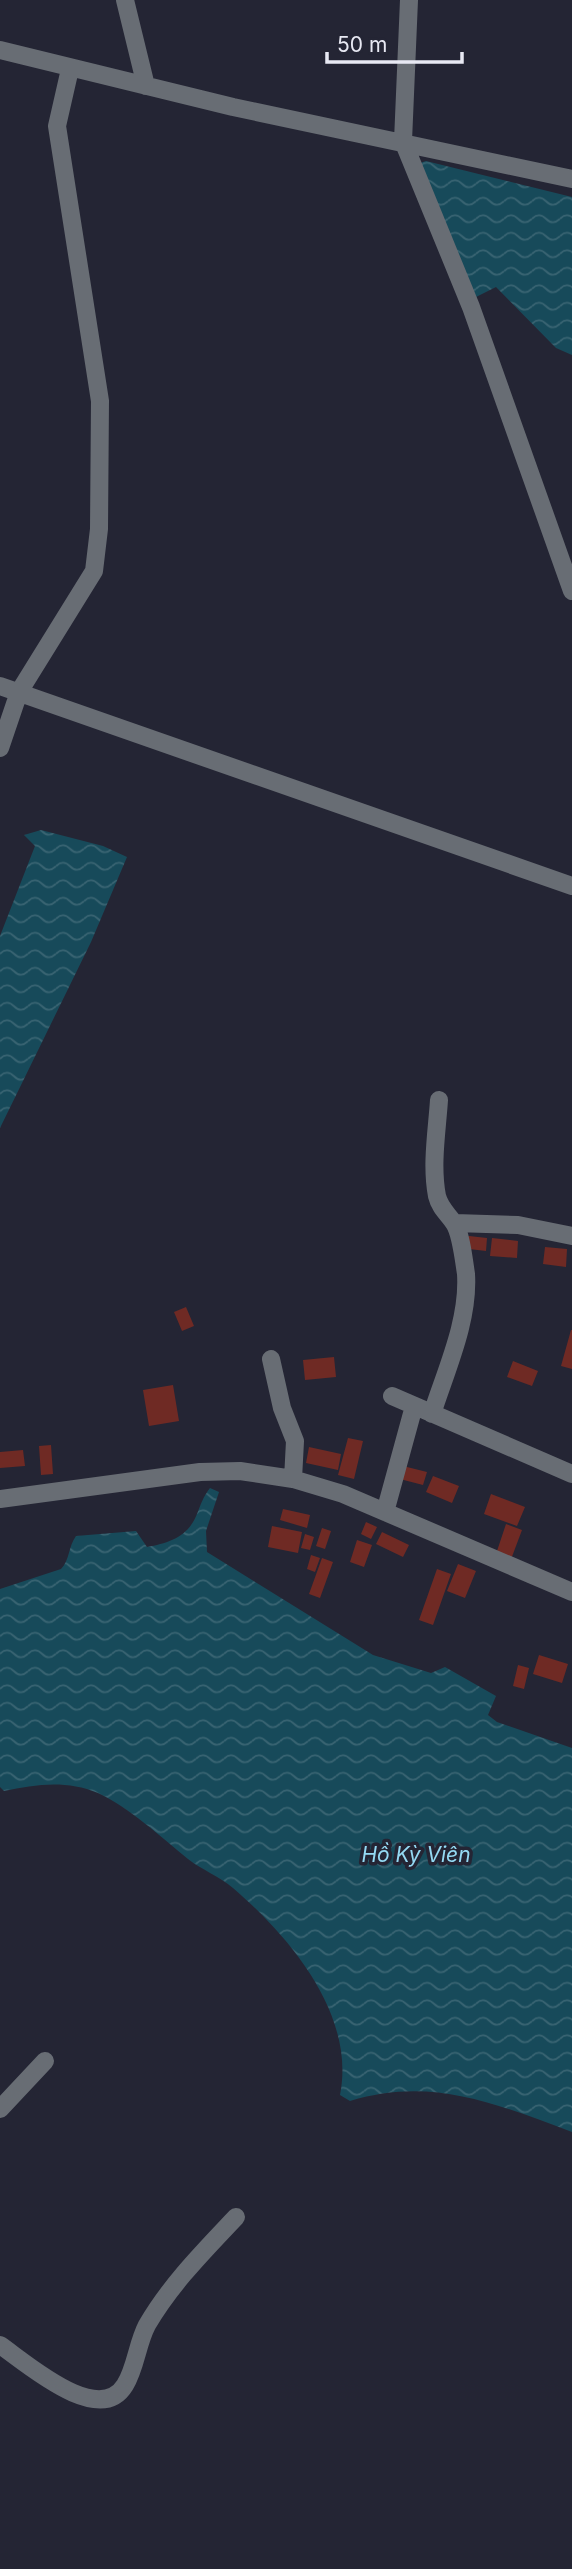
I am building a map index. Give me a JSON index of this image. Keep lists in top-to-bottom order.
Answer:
{
  "water": ["Hồ Kỳ Viên"],
  "scale_bar": "50 m"
}
